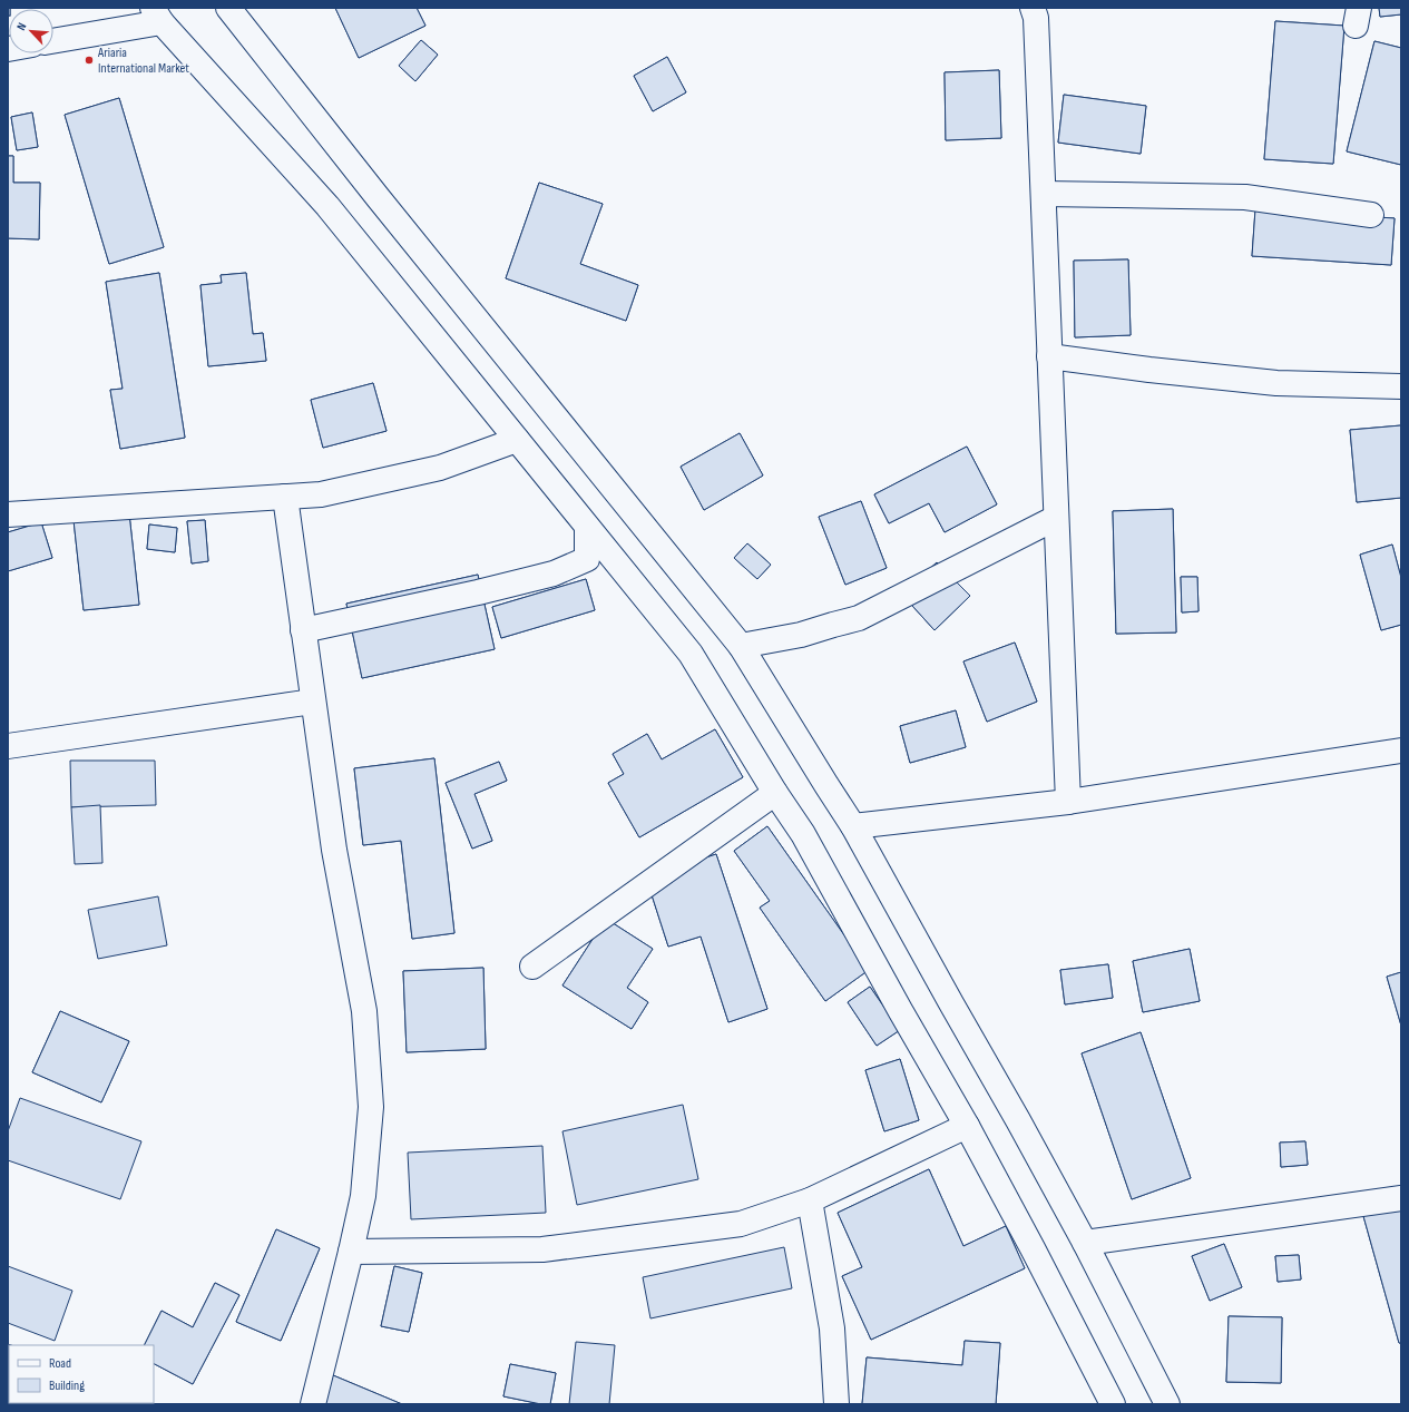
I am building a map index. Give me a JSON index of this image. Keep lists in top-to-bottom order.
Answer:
{
  "places": ["Ariaria International Market"],
  "legend": ["Road", "Building"],
  "north": "top left"
}
